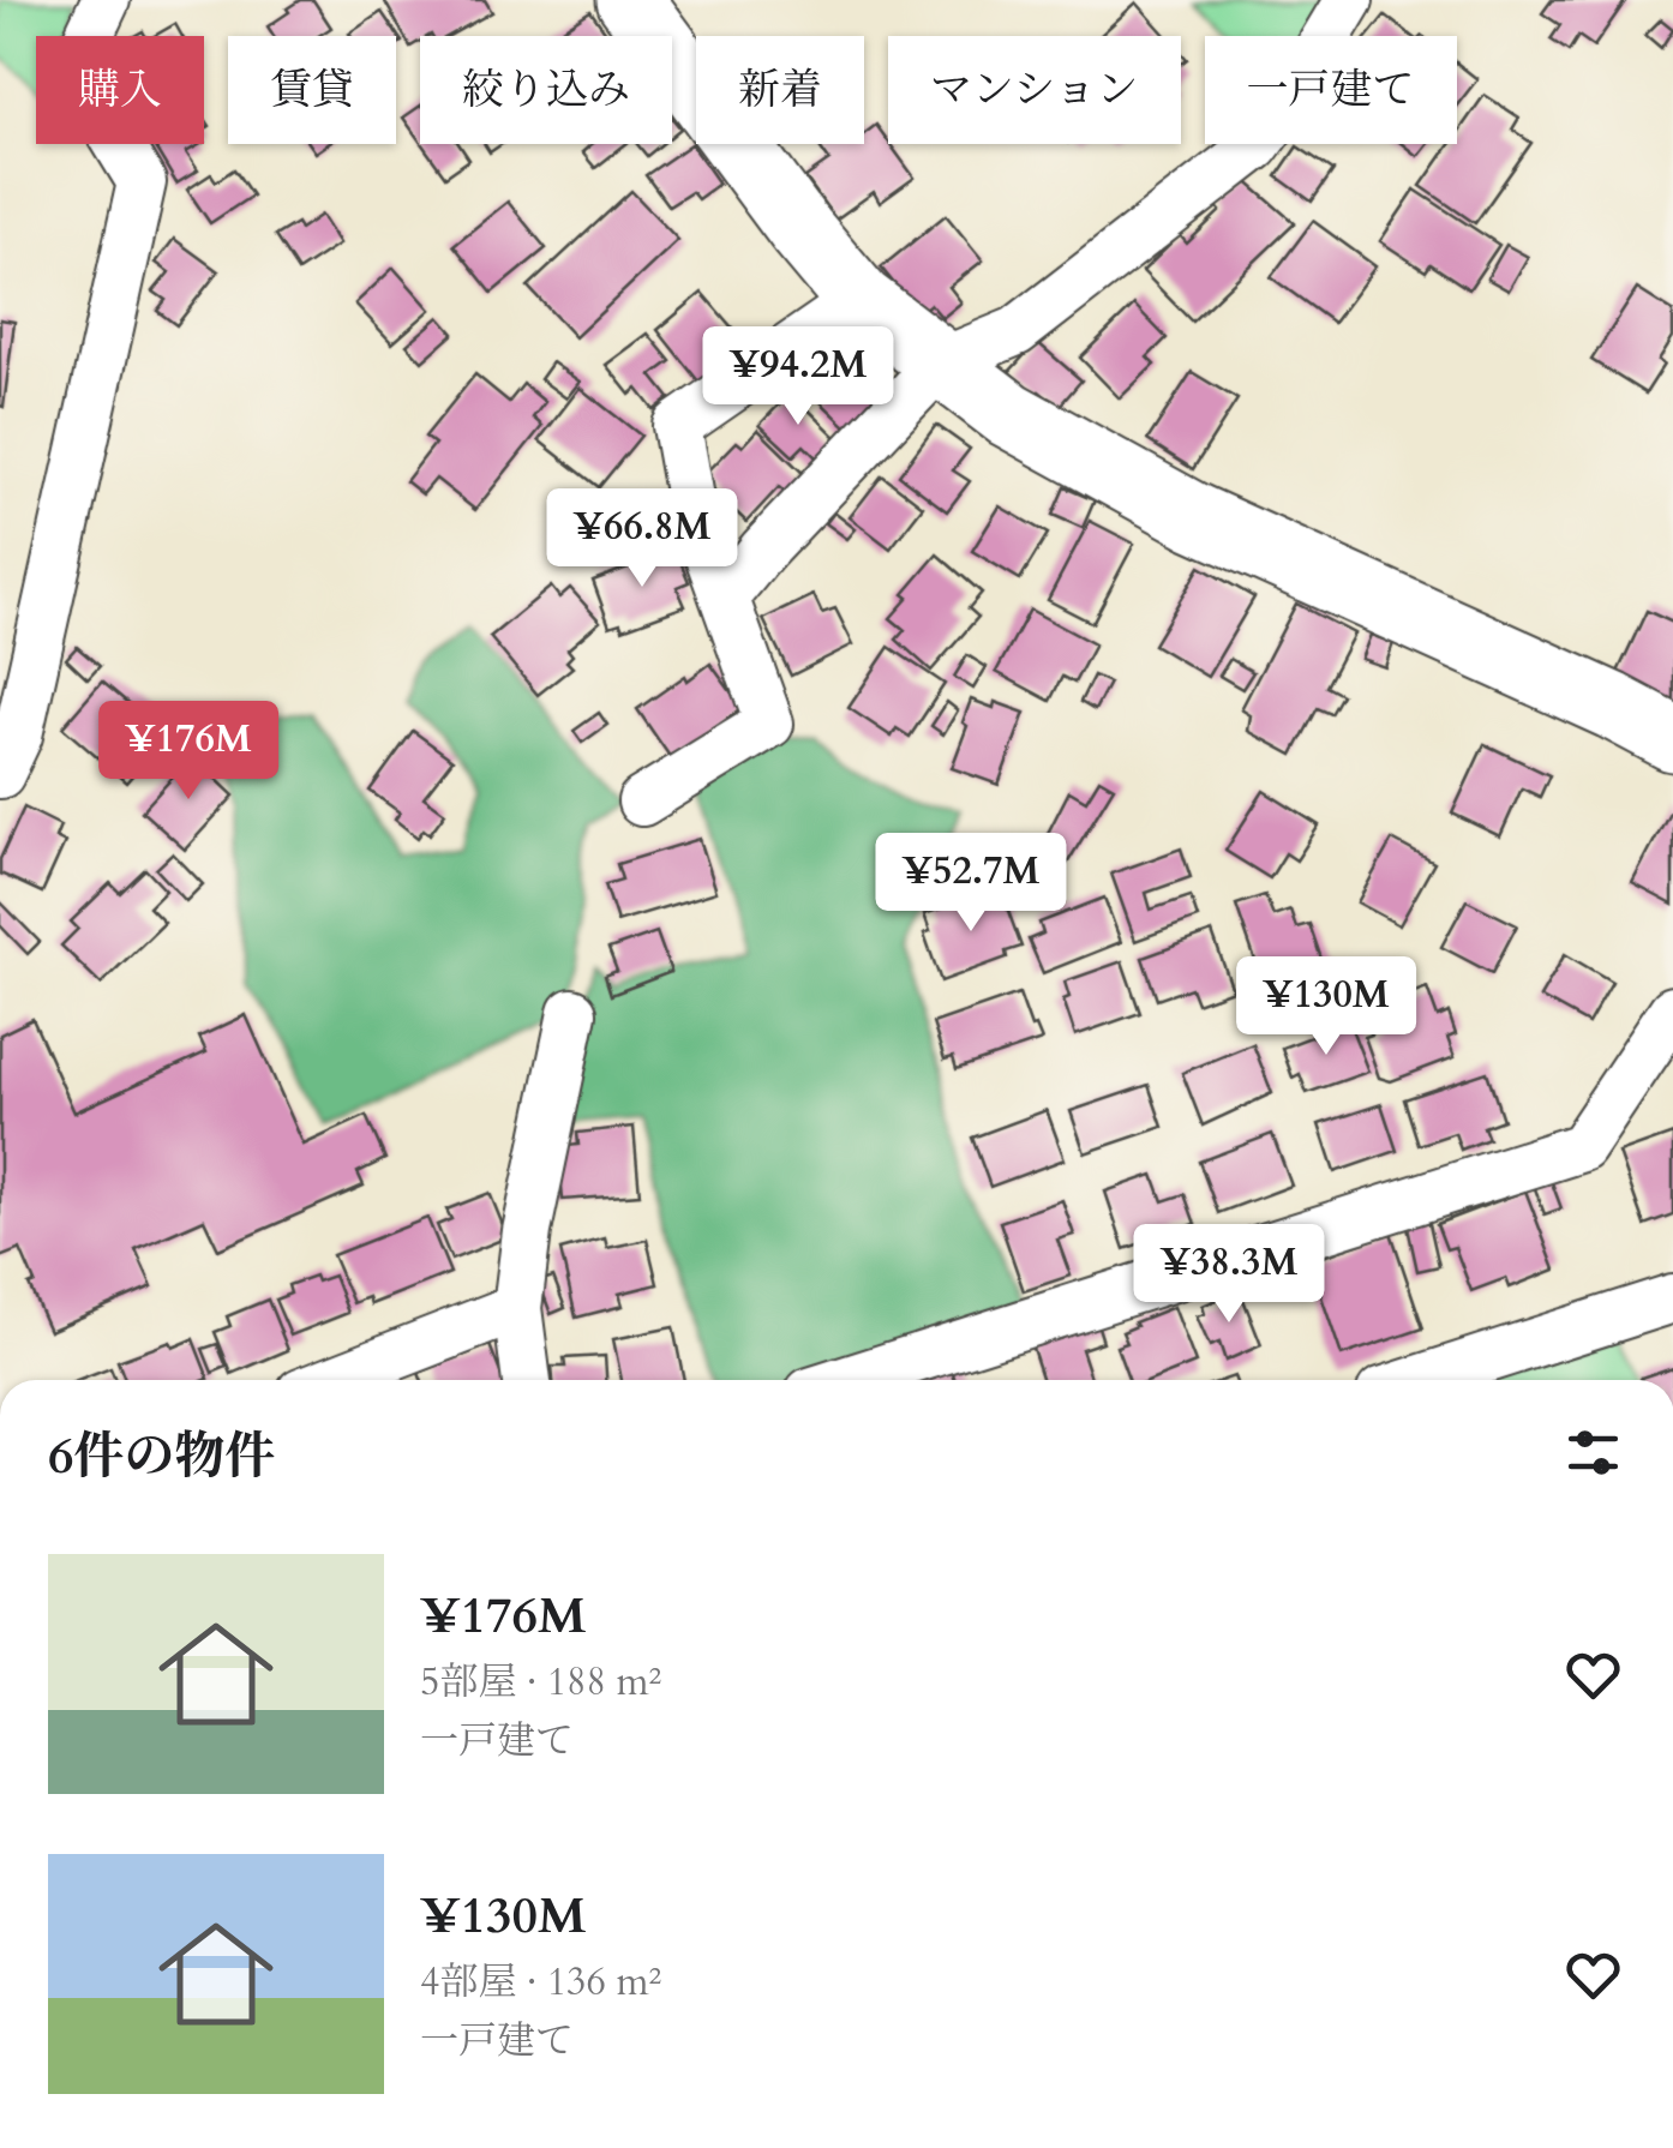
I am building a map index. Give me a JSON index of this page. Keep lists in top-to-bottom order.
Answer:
{
  "page": {
    "chip": [
      "購入",
      "賃貸",
      "絞り込み",
      "新着",
      "マンション",
      "一戸建て"
    ],
    "price": [
      "¥94.2M",
      "¥66.8M",
      "¥176M",
      "¥52.7M",
      "¥130M",
      "¥38.3M"
    ],
    "heading": "6件の物件",
    "list": [
      {
        "name": "¥176M",
        "note": "5部屋 · 188 m² · 一戸建て"
      },
      {
        "name": "¥130M",
        "note": "4部屋 · 136 m² · 一戸建て"
      }
    ]
  }
}
